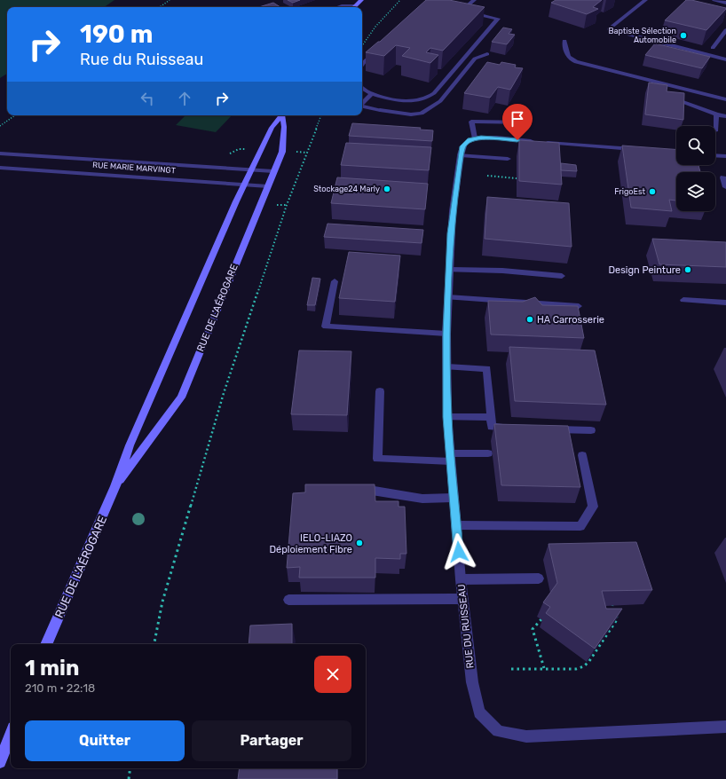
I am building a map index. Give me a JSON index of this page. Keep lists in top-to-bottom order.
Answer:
{
  "streets": {
    "main road": ["RUE DE L'AÉROGARE"],
    "street": ["RUE MARIE MARVINGT", "RUE DU RUISSEAU"]
  },
  "crossings": [
    ["RUE MARIE MARVINGT", "RUE DE L'AÉROGARE"]
  ],
  "places": [
    "Baptiste Sélection Automobile",
    "Stockage24 Marly",
    "FrigoEst",
    "Design Peinture",
    "HA Carrosserie",
    "IELO-LIAZO Déploiement Fibre"
  ],
  "page": {
    "turn": ["190 m", "Rue du Ruisseau"],
    "heading": ["1 min", "210 m · 22:18"],
    "buttons": ["Quitter", "Partager"]
  }
}
